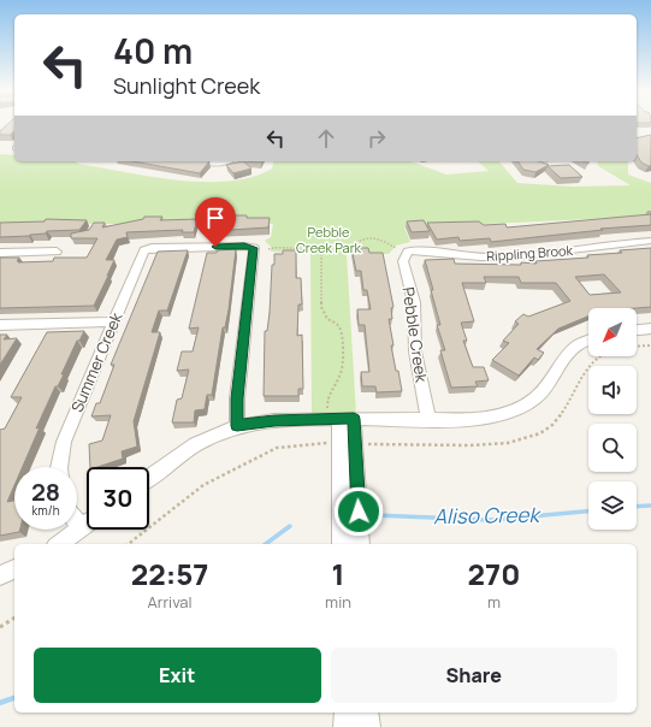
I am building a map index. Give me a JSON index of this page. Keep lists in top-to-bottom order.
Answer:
{
  "streets": {
    "street": ["Rippling Brook", "Pebble Creek", "Summer Creek"]
  },
  "crossings": [
    ["Rippling Brook", "Pebble Creek"]
  ],
  "water": ["Aliso Creek"],
  "parks": ["Pebble Creek Park"],
  "north": "bottom left",
  "page": {
    "turn": ["40 m", "Sunlight Creek"],
    "speed": "28 km/h",
    "limit": "30",
    "eta": [
      "22:57",
      "Arrival",
      "1",
      "min",
      "270",
      "m"
    ],
    "buttons": ["Exit", "Share"]
  }
}
